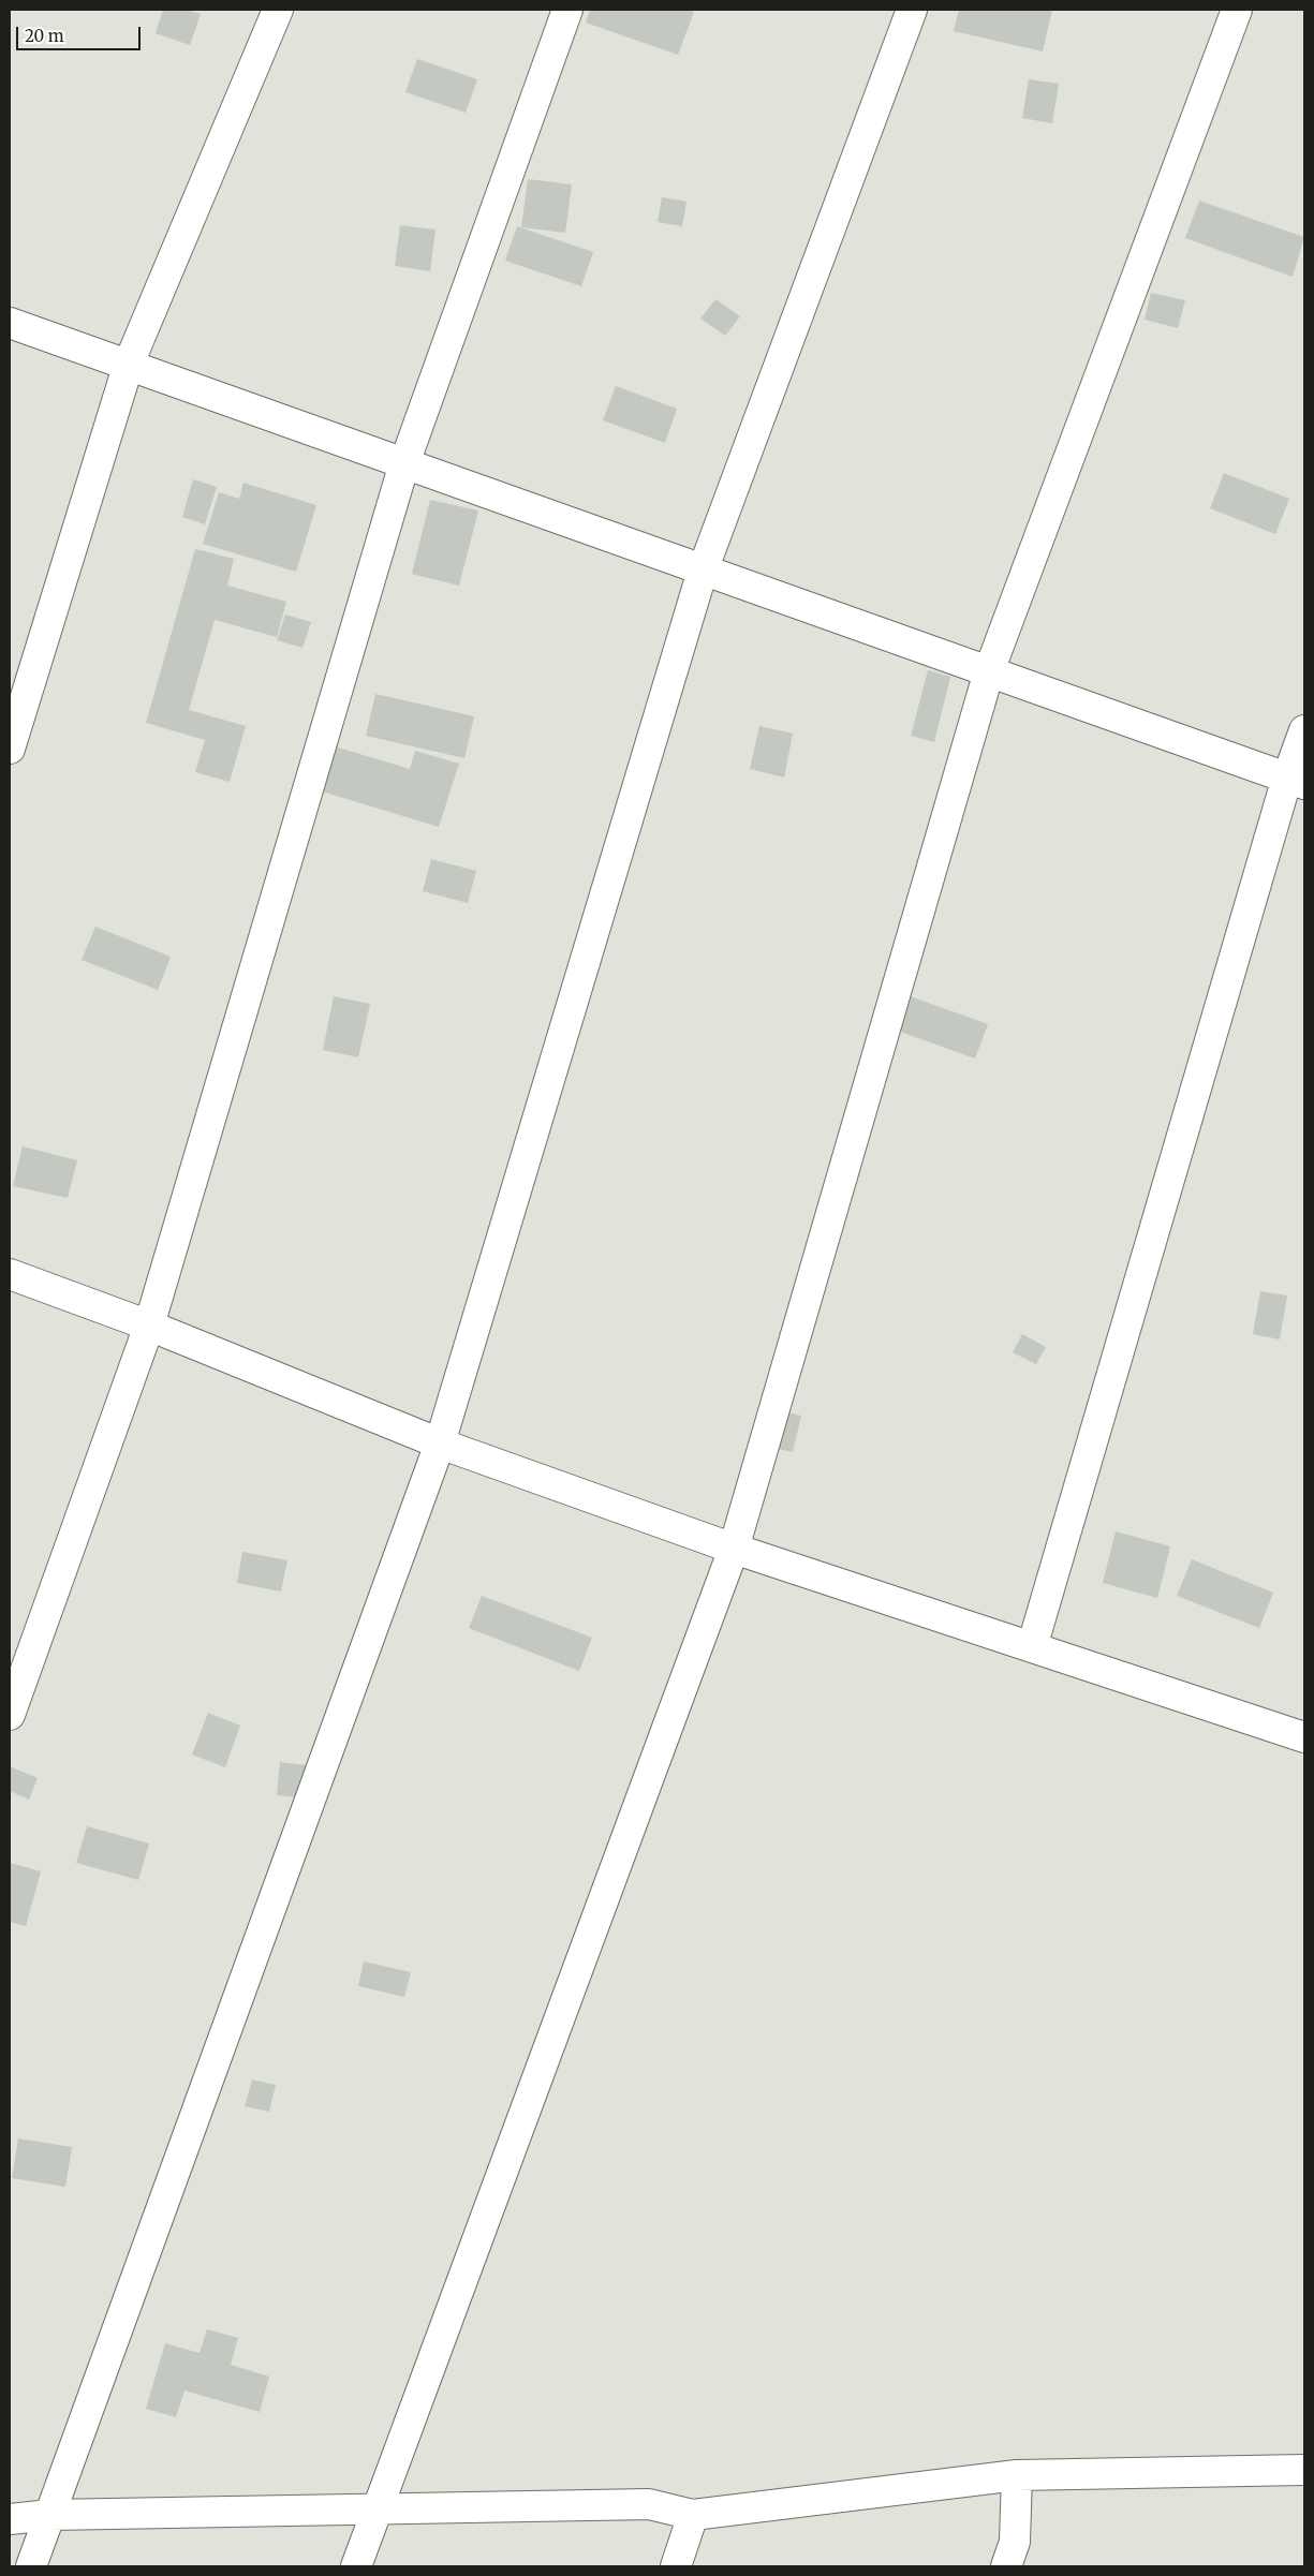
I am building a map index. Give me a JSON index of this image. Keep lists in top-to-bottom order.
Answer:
{
  "scale_bar": "20 m"
}
